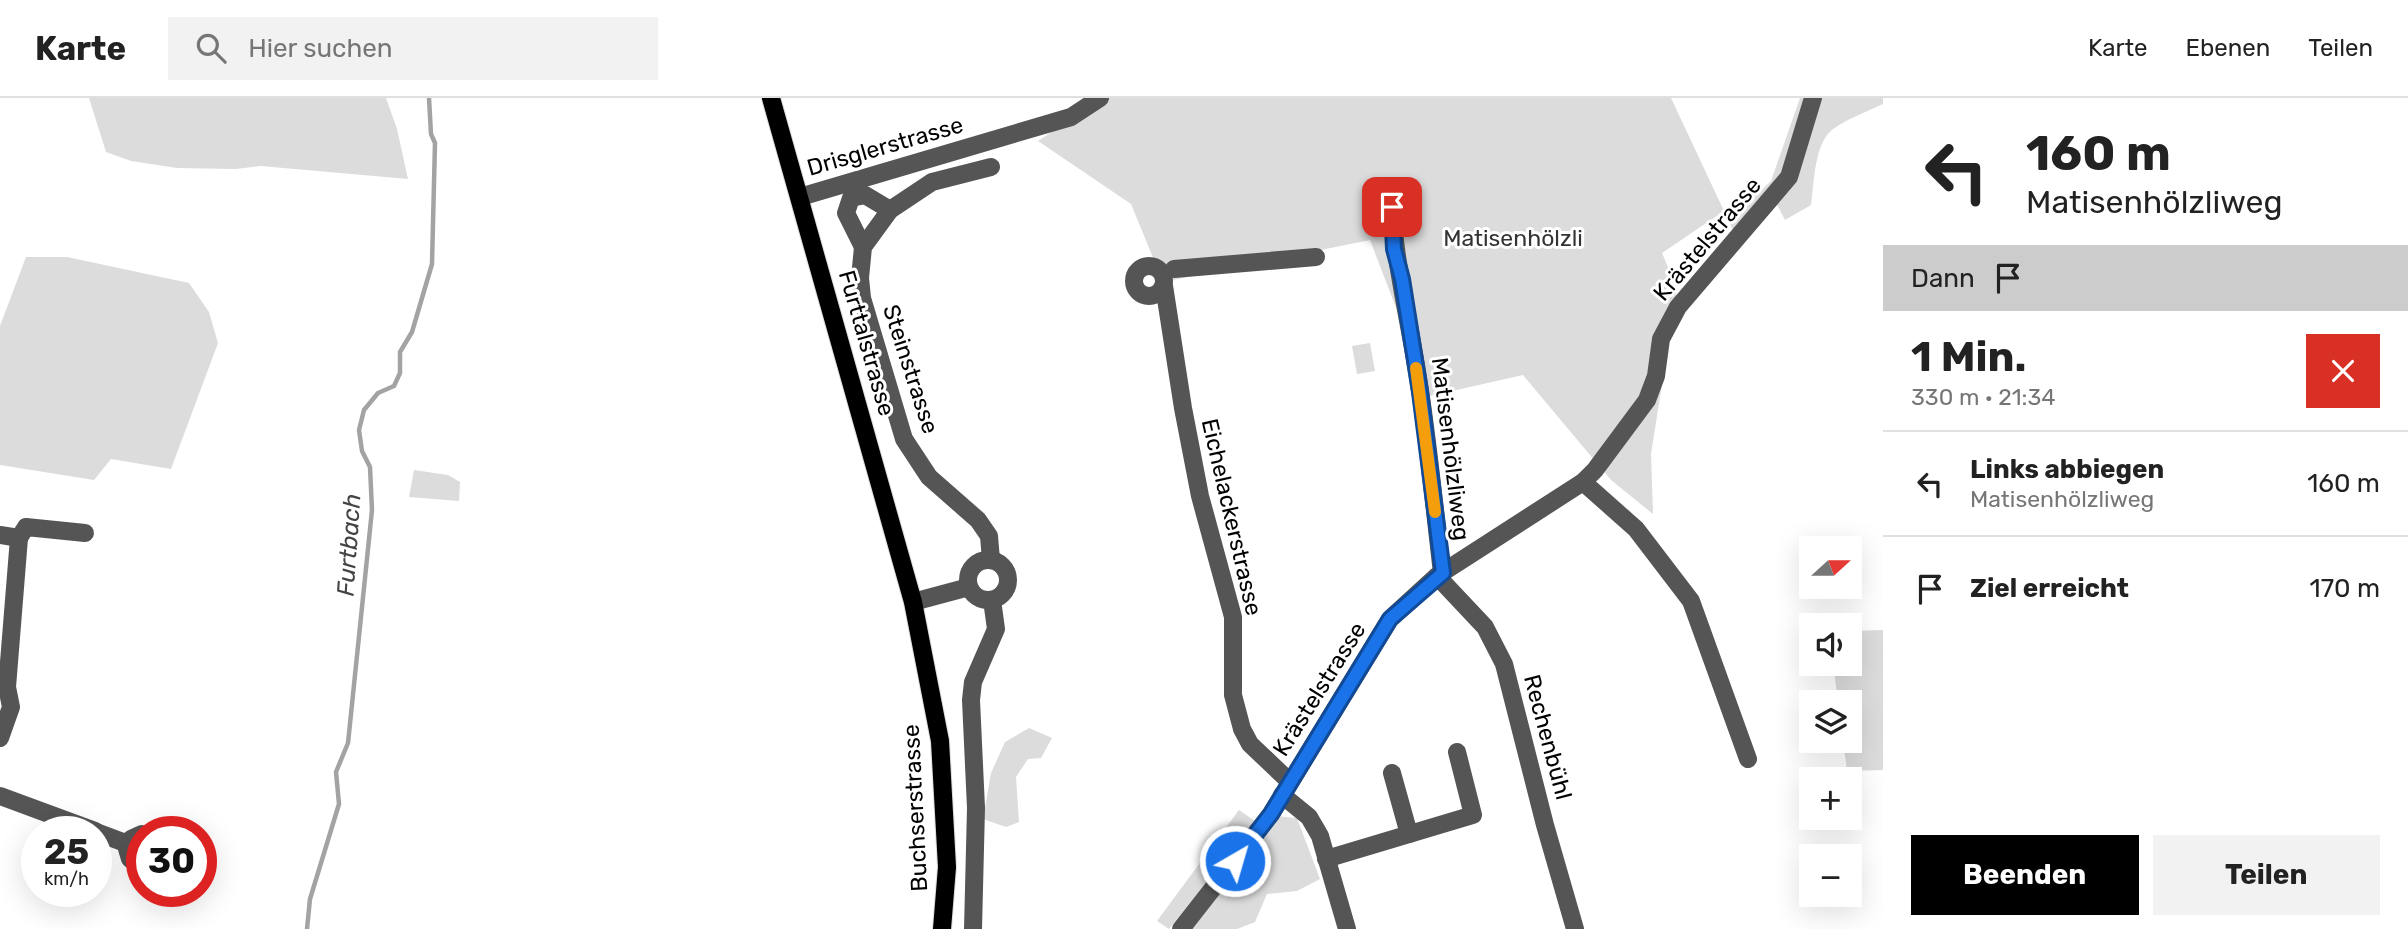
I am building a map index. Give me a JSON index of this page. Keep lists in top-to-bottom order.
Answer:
{
  "streets": {
    "main road": ["Furttalstrasse", "Buchserstrasse"],
    "street": [
      "Drisglerstrasse",
      "Krästelstrasse",
      "Steinstrasse",
      "Matisenhölzliweg",
      "Eichelackerstrasse",
      "Rechenbühl"
    ]
  },
  "crossings": [
    ["Drisglerstrasse", "Furttalstrasse"],
    ["Krästelstrasse", "Matisenhölzliweg"],
    ["Krästelstrasse", "Eichelackerstrasse"],
    ["Krästelstrasse", "Rechenbühl"],
    ["Furttalstrasse", "Buchserstrasse"],
    ["Matisenhölzliweg", "Rechenbühl"]
  ],
  "water": ["Furtbach"],
  "parks": ["Matisenhölzli"],
  "north": "right",
  "page": {
    "header": "Karte",
    "search": "Hier suchen",
    "nav": ["Karte", "Ebenen", "Teilen"],
    "turn": ["160 m", "Matisenhölzliweg"],
    "then": "Dann",
    "heading": ["1 Min.", "330 m · 21:34"],
    "list": [
      {
        "name": "Links abbiegen",
        "note": "Matisenhölzliweg",
        "value": "160 m"
      },
      {
        "name": "Ziel erreicht",
        "value": "170 m"
      }
    ],
    "map_buttons": ["+", "−"],
    "speed": "25 km/h",
    "limit": "30",
    "buttons": ["Beenden", "Teilen"]
  }
}
